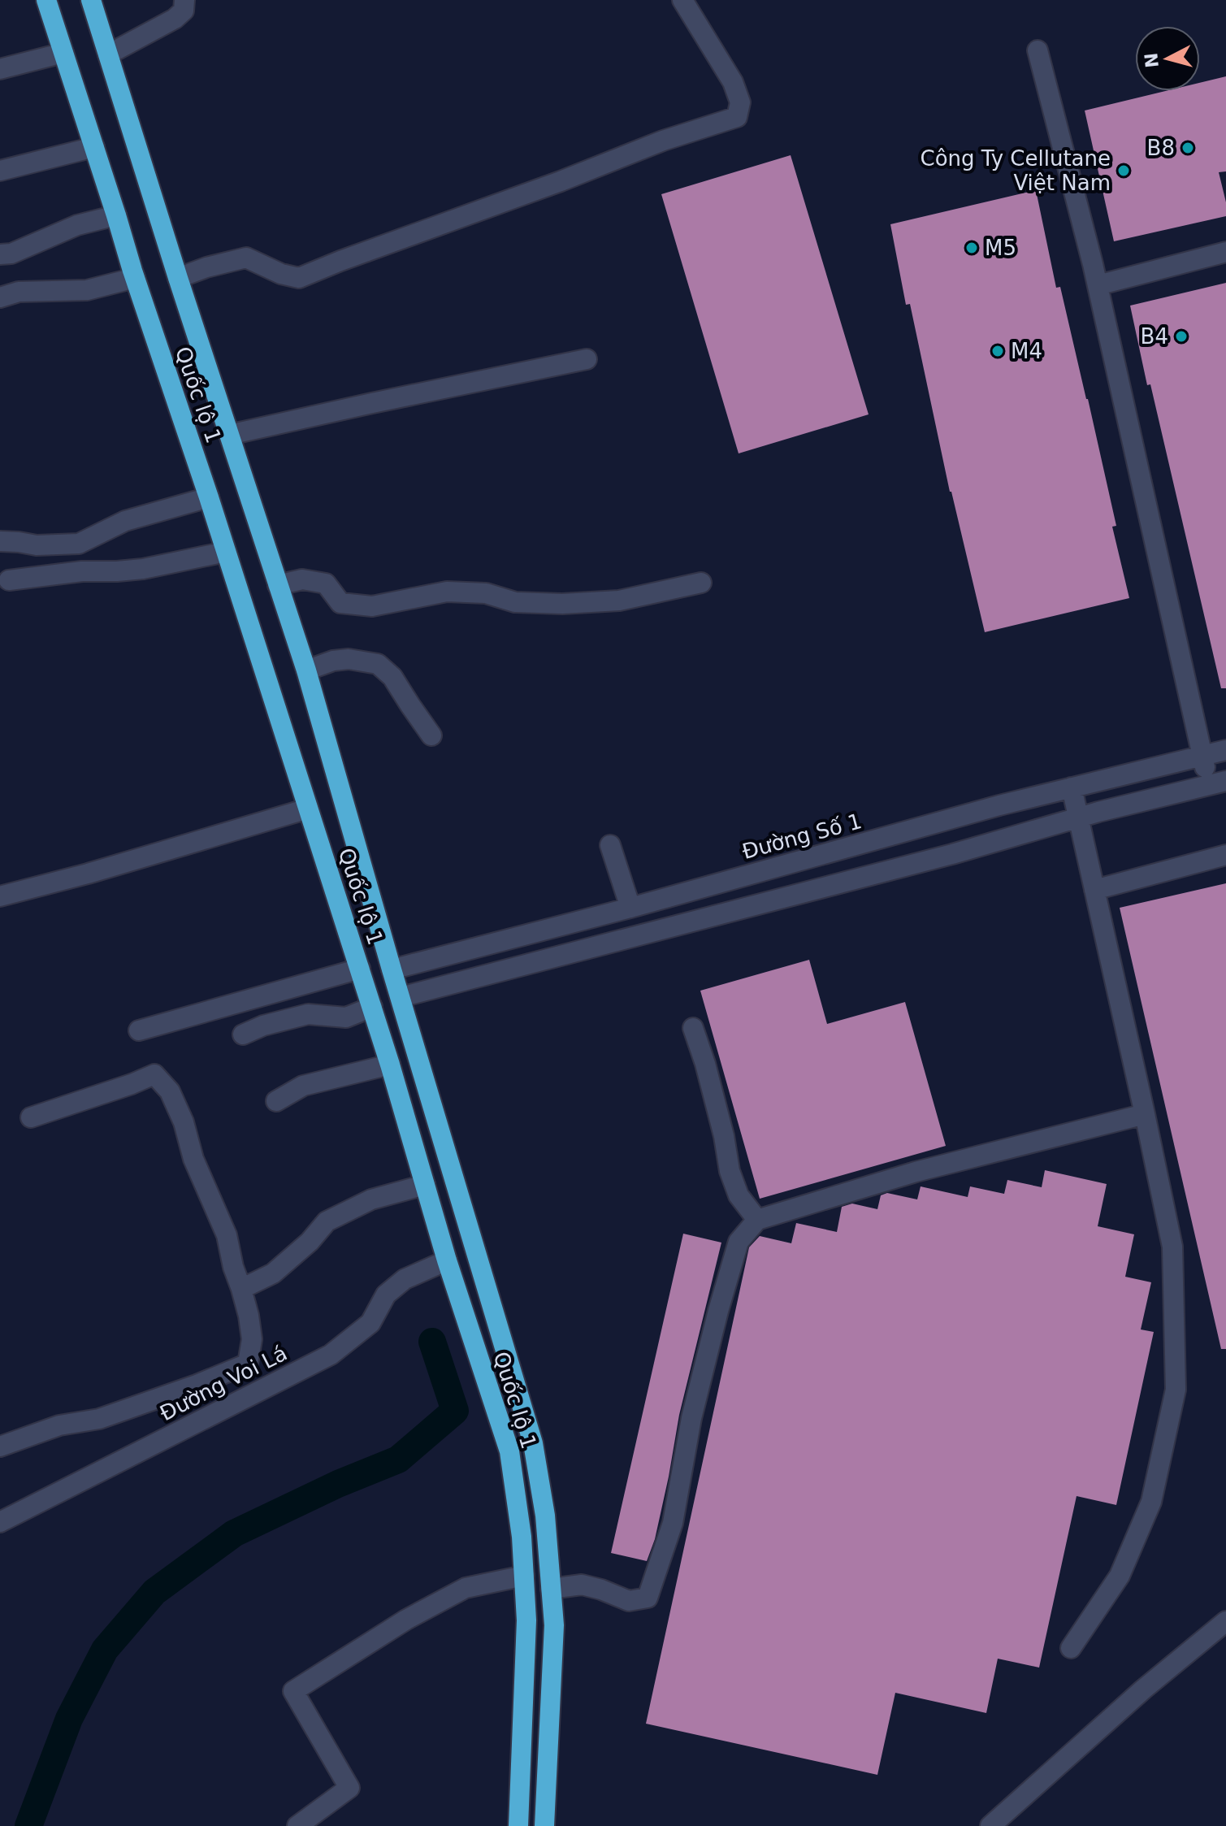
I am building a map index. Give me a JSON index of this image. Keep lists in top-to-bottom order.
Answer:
{
  "streets": {
    "highway": ["Quốc lộ 1"],
    "street": ["Đường Số 1", "Đường Voi Lá"]
  },
  "crossings": [
    ["Quốc lộ 1", "Đường Số 1"],
    ["Quốc lộ 1", "Đường Voi Lá"]
  ],
  "places": [
    "B8",
    "Công Ty Cellutane Việt Nam",
    "M5",
    "B4",
    "M4"
  ],
  "north": "left"
}
